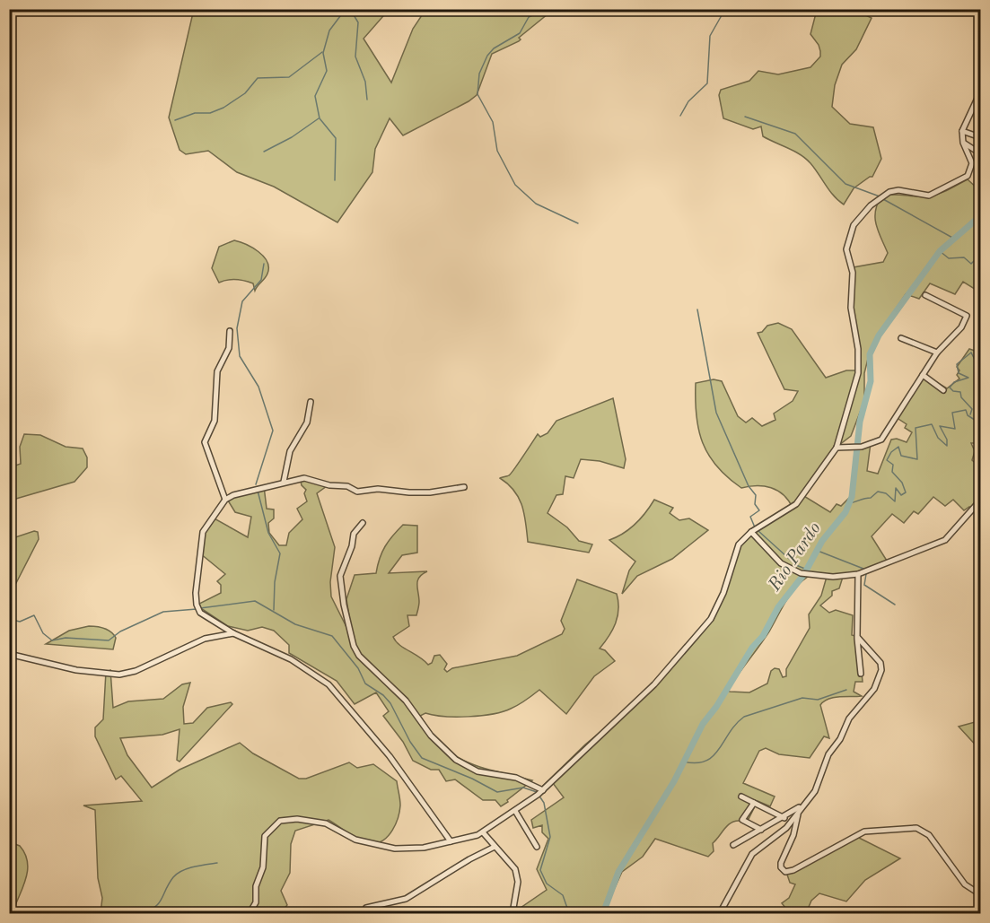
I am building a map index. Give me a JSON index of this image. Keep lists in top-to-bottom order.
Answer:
{
  "water": ["Rio Pardo"]
}
